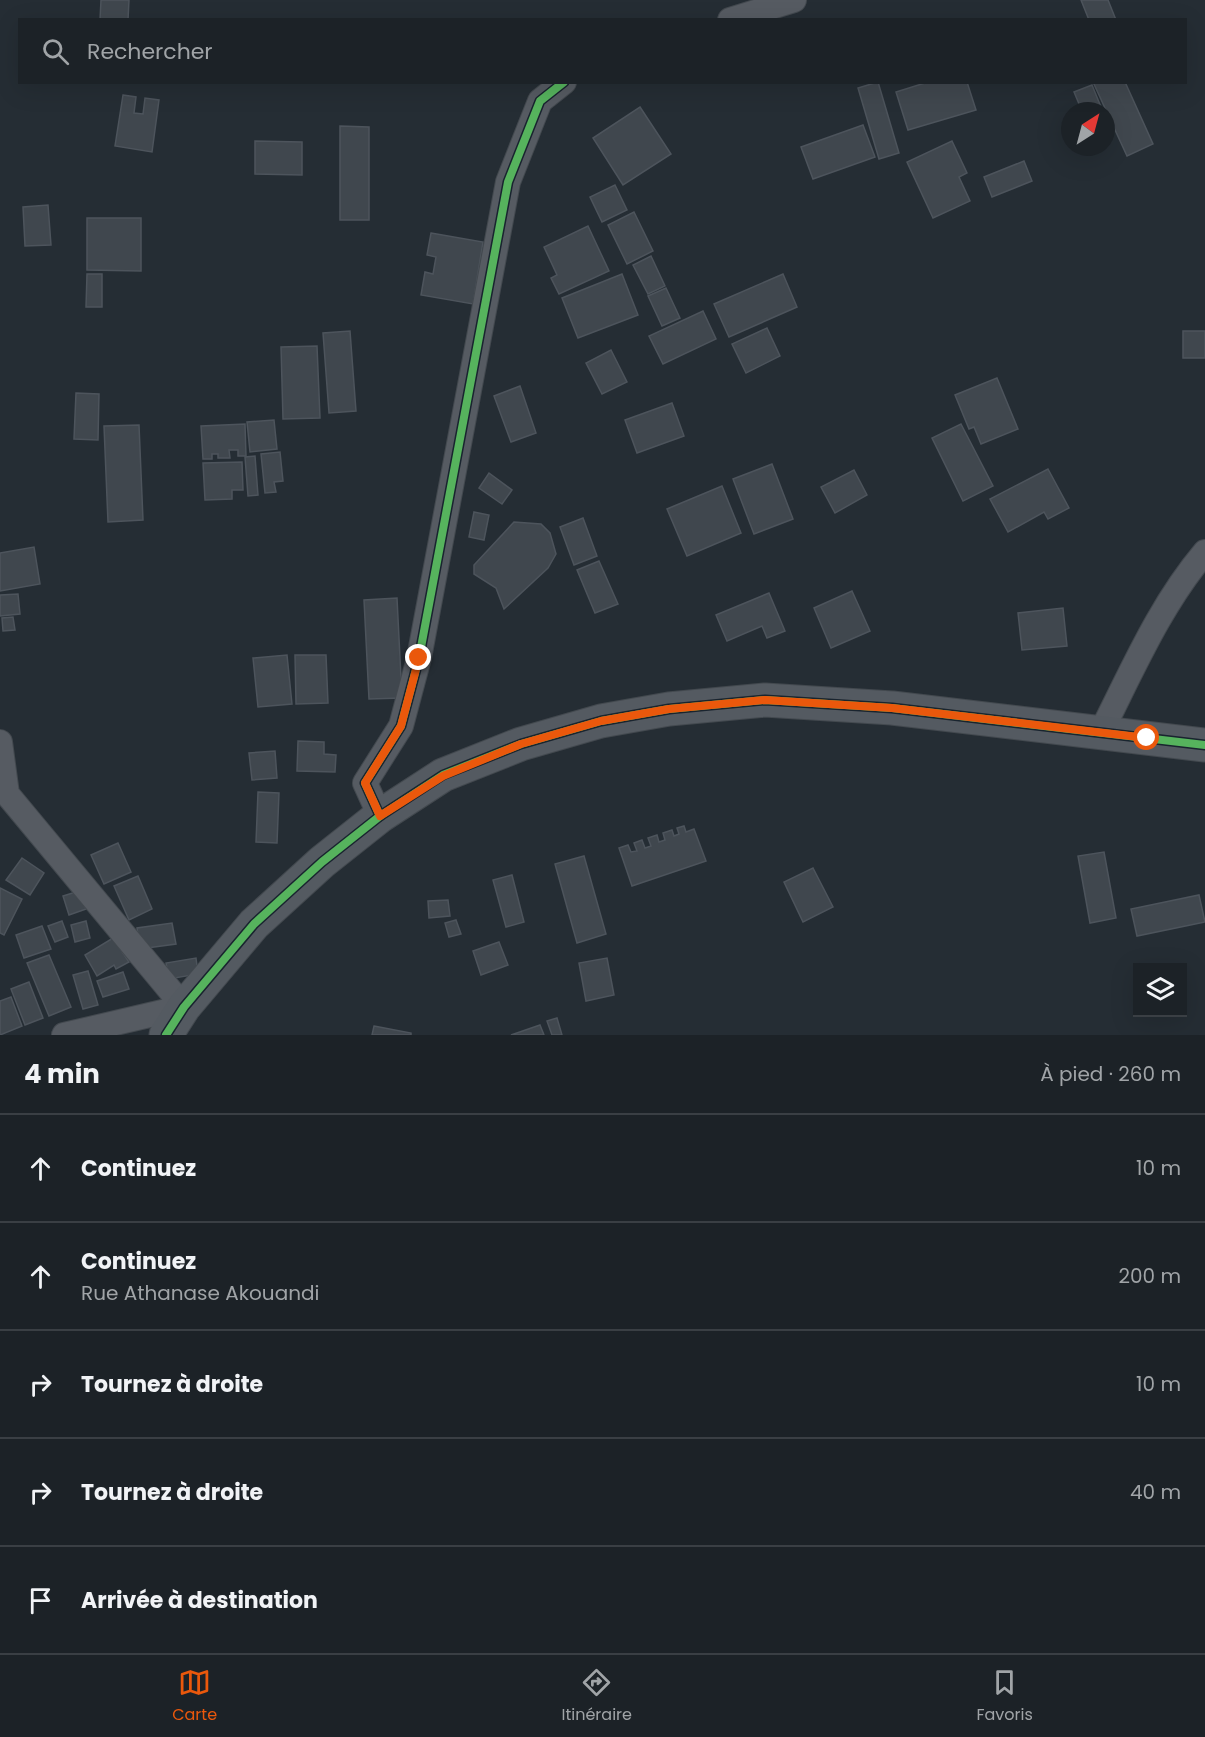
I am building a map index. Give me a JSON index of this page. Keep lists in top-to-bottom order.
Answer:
{
  "north": "top right",
  "page": {
    "search": "Rechercher",
    "heading": ["4 min", "À pied · 260 m"],
    "list": [
      ["Continuez", "10 m"],
      ["Continuez", "Rue Athanase Akouandi", "200 m"],
      ["Tournez à droite", "10 m"],
      ["Tournez à droite", "40 m"],
      "Arrivée à destination"
    ],
    "nav": ["Carte", "Itinéraire", "Favoris"]
  }
}
